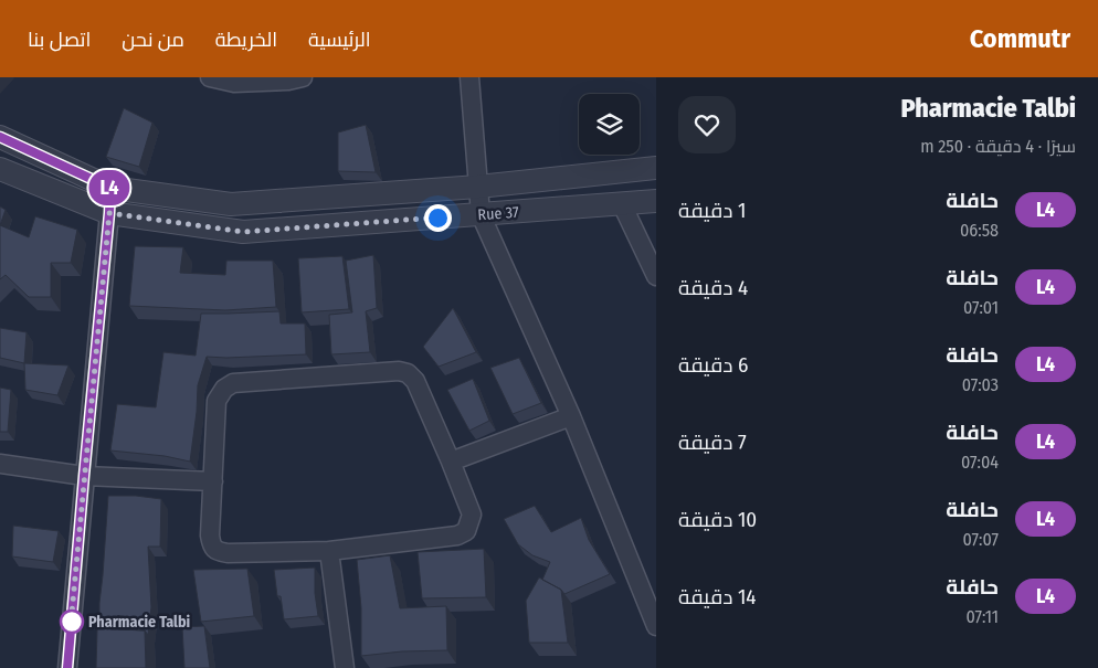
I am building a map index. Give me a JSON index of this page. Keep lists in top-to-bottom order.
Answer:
{
  "streets": {
    "street": ["Rue 37"]
  },
  "places": ["Pharmacie Talbi"],
  "lines": ["bus line L4"],
  "page": {
    "header": "Commutr",
    "nav": [
      "الرئيسية",
      "الخريطة",
      "من نحن",
      "اتصل بنا"
    ],
    "heading": ["Pharmacie Talbi", "سيرًا · 4 دقيقة · 250 m"],
    "on_map": "L4",
    "list": [
      {
        "mark": "L4",
        "name": "حافلة",
        "note": "06:58",
        "value": "1 دقيقة"
      },
      {
        "mark": "L4",
        "name": "حافلة",
        "note": "07:01",
        "value": "4 دقيقة"
      },
      {
        "mark": "L4",
        "name": "حافلة",
        "note": "07:03",
        "value": "6 دقيقة"
      },
      {
        "mark": "L4",
        "name": "حافلة",
        "note": "07:04",
        "value": "7 دقيقة"
      },
      {
        "mark": "L4",
        "name": "حافلة",
        "note": "07:07",
        "value": "10 دقيقة"
      },
      {
        "mark": "L4",
        "name": "حافلة",
        "note": "07:11",
        "value": "14 دقيقة"
      }
    ]
  }
}
